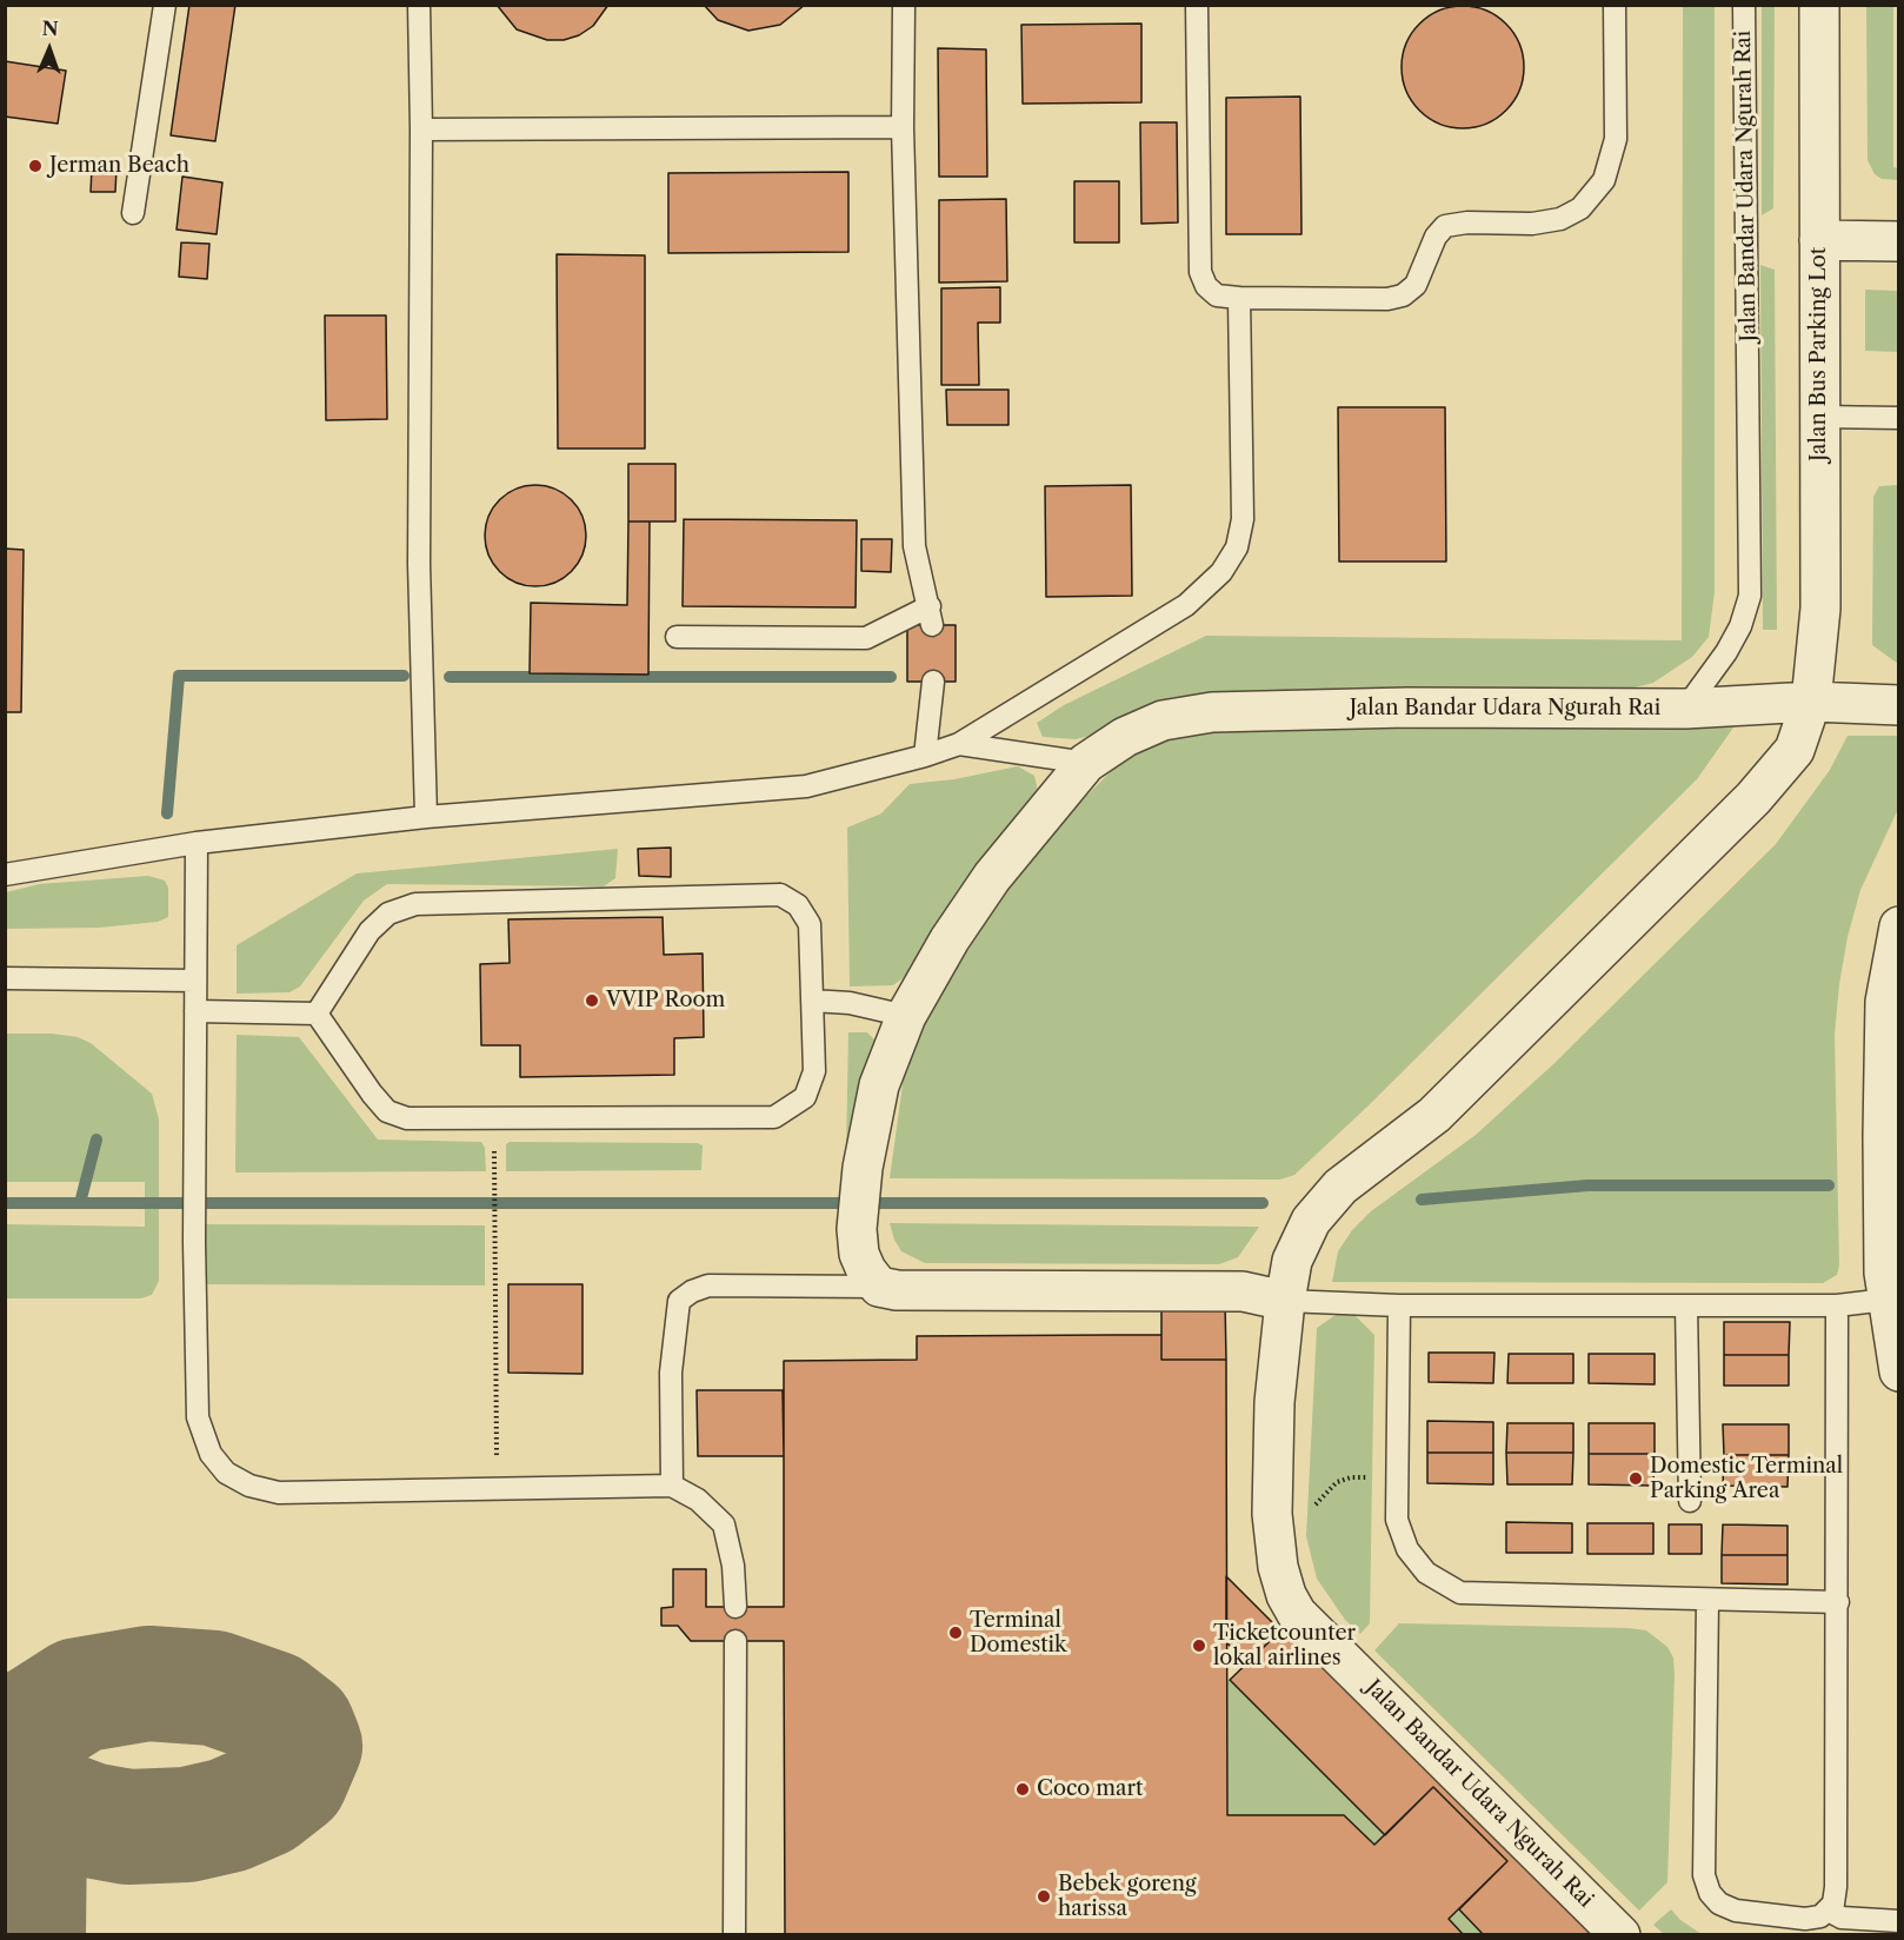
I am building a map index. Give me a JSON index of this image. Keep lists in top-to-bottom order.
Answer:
{
  "streets": {
    "street": ["Jalan Bandar Udara Ngurah Rai", "Jalan Bus Parking Lot"]
  },
  "crossings": [
    ["Jalan Bandar Udara Ngurah Rai", "Jalan Bus Parking Lot"]
  ],
  "places": [
    "Jerman Beach",
    "VVIP Room",
    "Domestic Terminal Parking Area",
    "Terminal Domestik",
    "Ticketcounter lokal airlines",
    "Coco mart",
    "Bebek goreng harissa"
  ],
  "north": "top"
}
